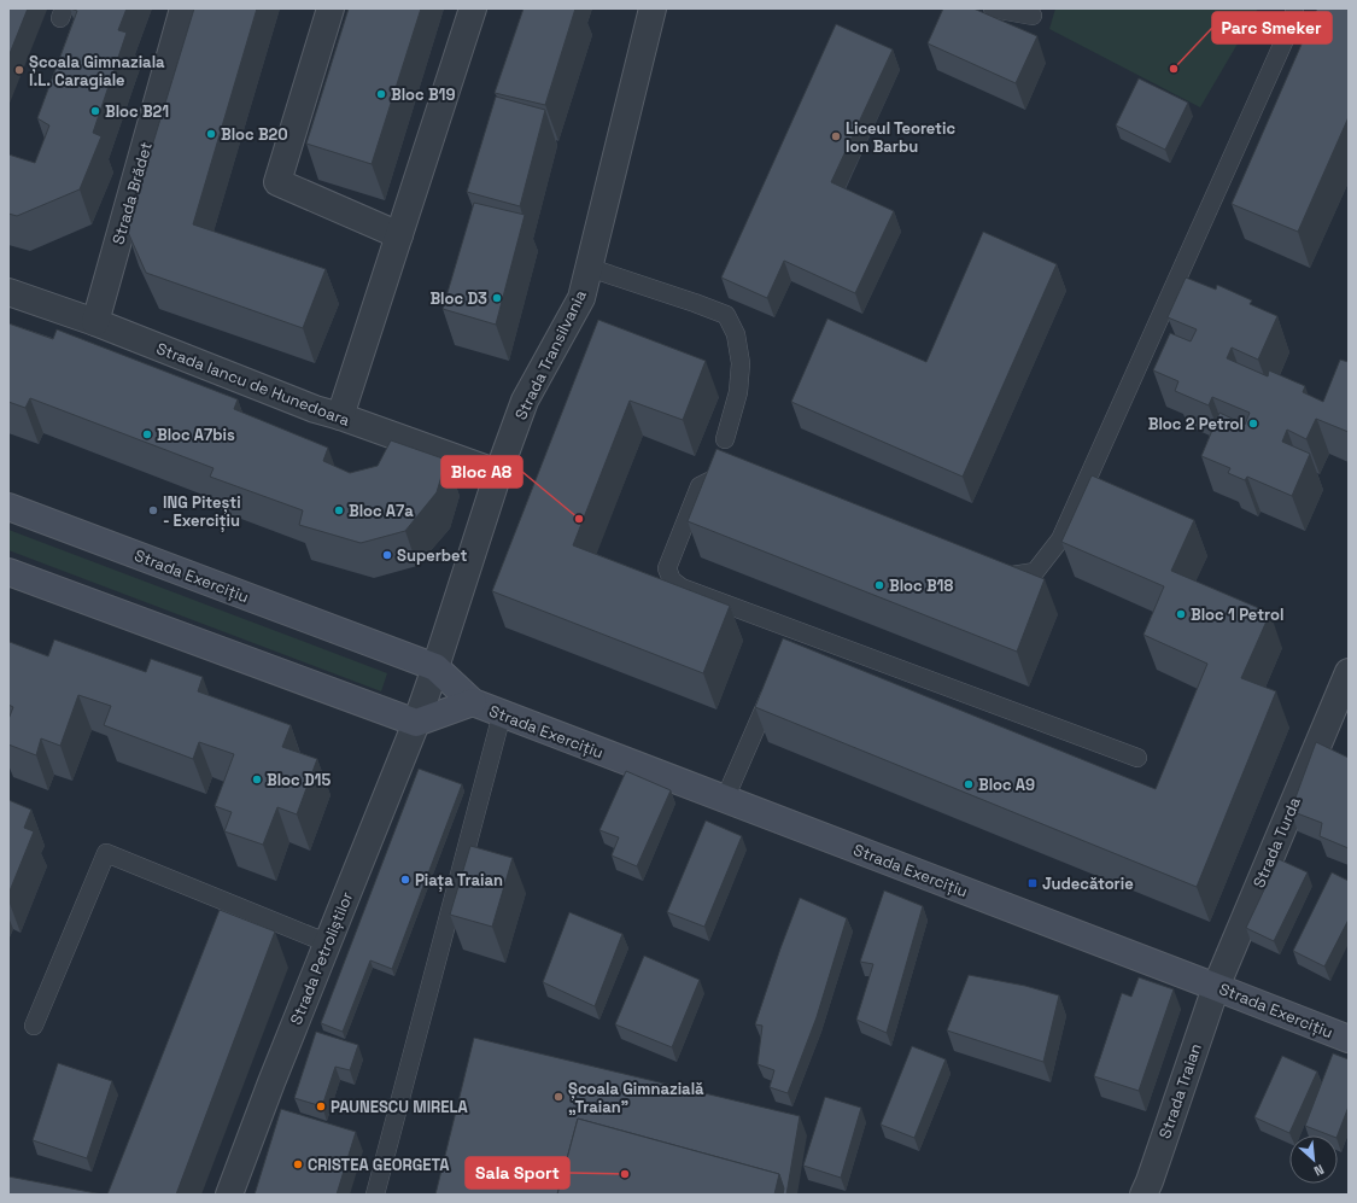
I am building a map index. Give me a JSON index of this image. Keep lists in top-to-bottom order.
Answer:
{
  "streets": {
    "main road": ["Strada Exercițiu"],
    "street": [
      "Strada Brădet",
      "Strada Transilvania",
      "Strada Iancu de Hunedoara",
      "Strada Turda",
      "Strada Petroliștilor",
      "Strada Traian"
    ]
  },
  "crossings": [
    ["Strada Brădet", "Strada Iancu de Hunedoara"],
    ["Strada Transilvania", "Strada Iancu de Hunedoara"],
    ["Strada Transilvania", "Strada Exercițiu"],
    ["Strada Transilvania", "Strada Petroliștilor"],
    ["Strada Exercițiu", "Strada Turda"],
    ["Strada Exercițiu", "Strada Petroliștilor"],
    ["Strada Exercițiu", "Strada Traian"],
    ["Strada Turda", "Strada Traian"]
  ],
  "places": {
    "other": [
      "Parc Smeker",
      "Școala Gimnaziala I.L. Caragiale",
      "Bloc B19",
      "Bloc B21",
      "Bloc B20",
      "Liceul Teoretic Ion Barbu",
      "Bloc D3",
      "Bloc 2 Petrol",
      "Bloc A7bis",
      "ING Pitești - Exercițiu",
      "Bloc A7a",
      "Bloc A8",
      "Superbet",
      "Bloc B18",
      "Bloc 1 Petrol",
      "Bloc D15",
      "Bloc A9",
      "Piața Traian",
      "Școala Gimnazială „Traian”",
      "PAUNESCU MIRELA",
      "CRISTEA GEORGETA",
      "Sala Sport"
    ],
    "transit": ["Judecătorie"]
  },
  "north": "bottom right"
}
